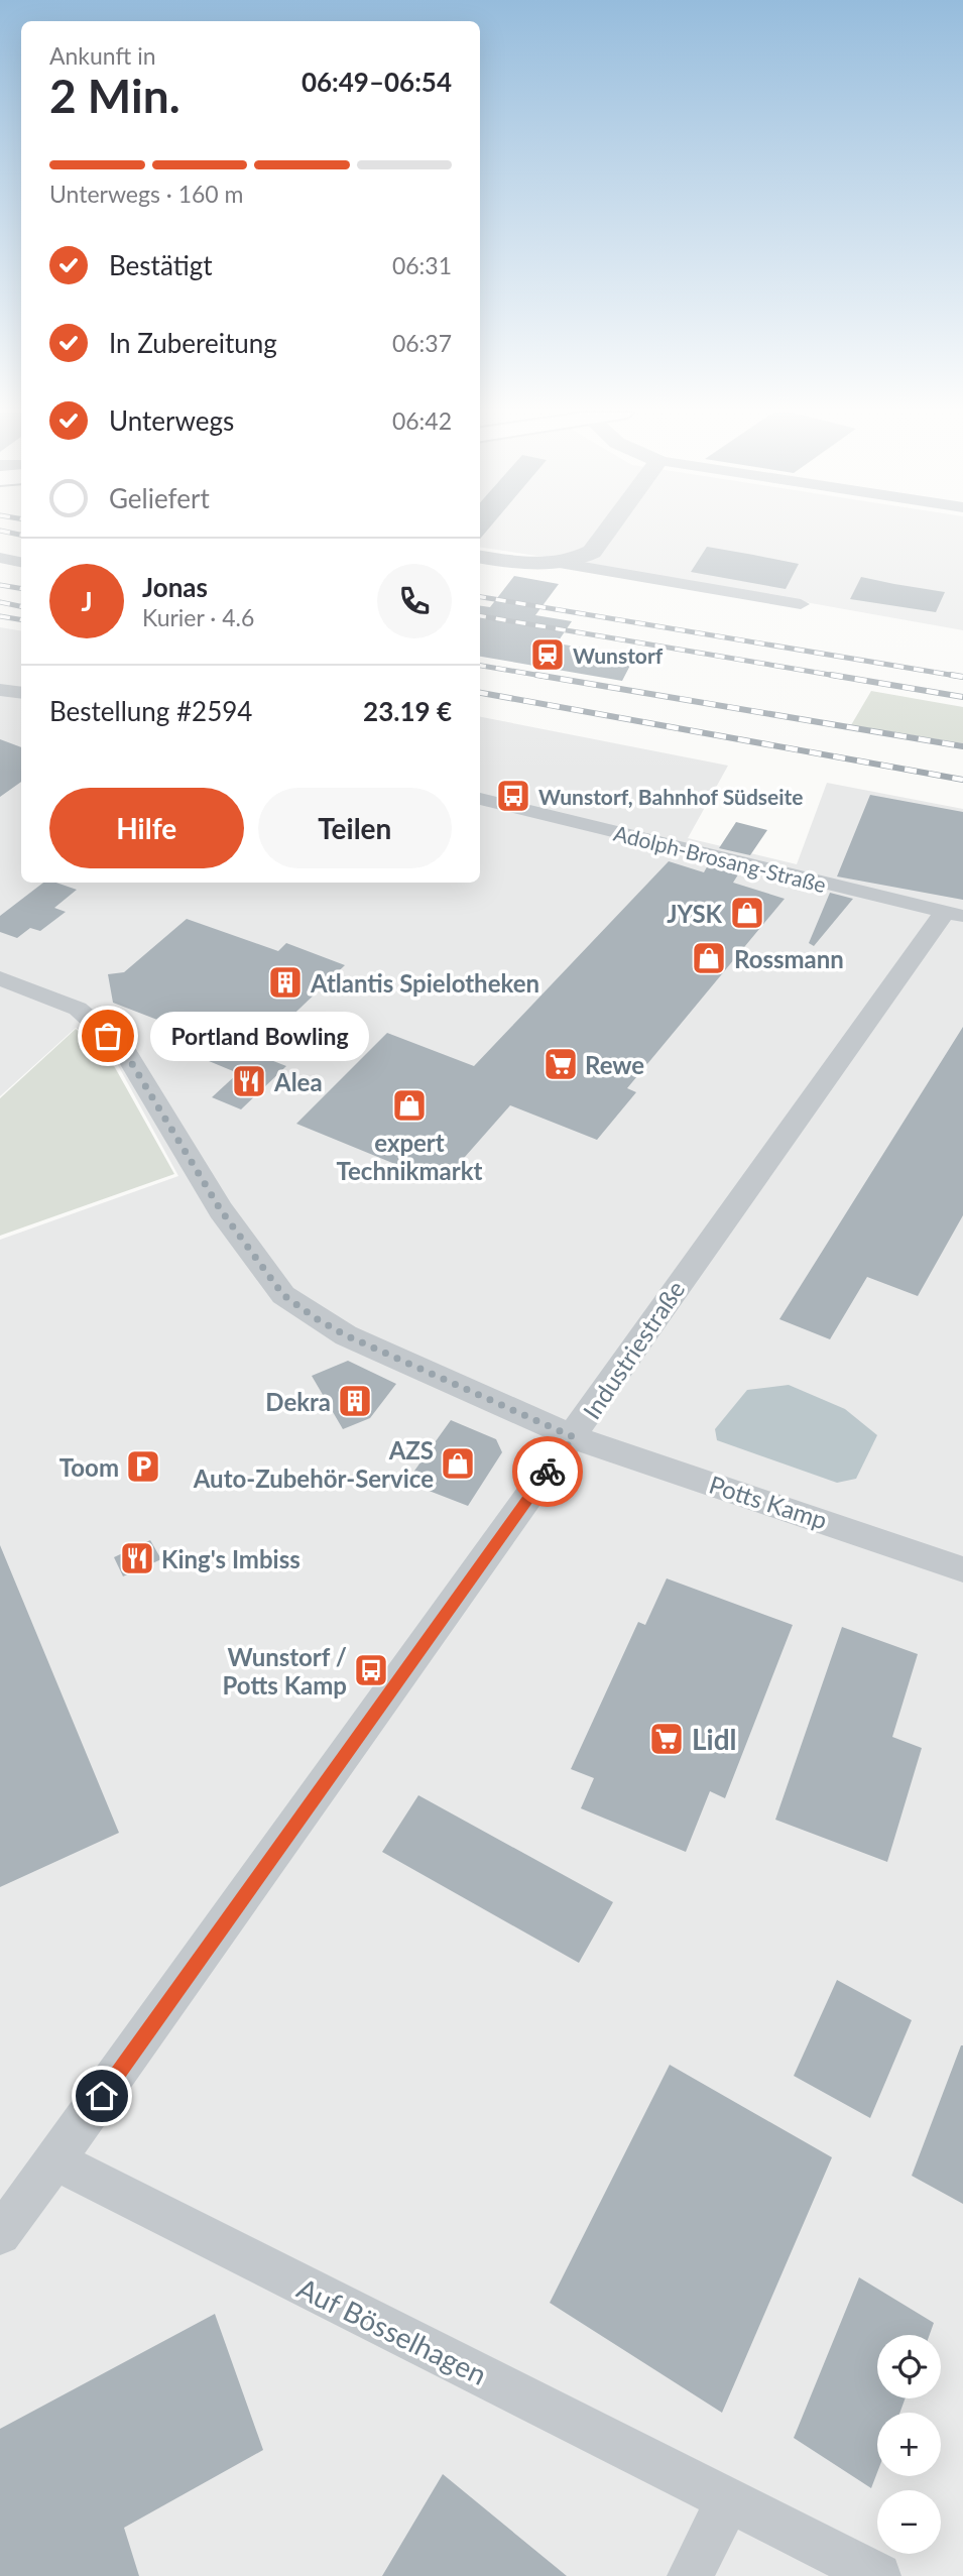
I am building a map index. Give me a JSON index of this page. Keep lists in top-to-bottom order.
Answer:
{
  "streets": {
    "street": [
      "Adolph-Brosang-Straße",
      "Industriestraße",
      "Potts Kamp",
      "Auf Bösselhagen"
    ]
  },
  "crossings": [
    ["Adolph-Brosang-Straße", "Industriestraße"],
    ["Industriestraße", "Potts Kamp"],
    ["Industriestraße", "Auf Bösselhagen"]
  ],
  "places": {
    "station": ["Wunstorf"],
    "bus stop": ["Wunstorf, Bahnhof Südseite", "Wunstorf / Potts Kamp"],
    "shop": [
      "JYSK",
      "Rossmann",
      "expert Technikmarkt",
      "AZS Auto-Zubehör-Service"
    ],
    "building": ["Atlantis Spielotheken", "Dekra"],
    "other": ["Portland Bowling"],
    "supermarket": ["Rewe", "Lidl"],
    "restaurant": ["Alea", "King's Imbiss"],
    "parking": ["Toom"]
  },
  "page": {
    "heading": ["2 Min.", "Ankunft in", "06:49–06:54"],
    "panel": [
      "Jonas",
      "Kurier · 4.6",
      "Bestellung #2594",
      "23.19 €"
    ],
    "bar": "Unterwegs · 160 m",
    "list": [
      ["Bestätigt", "06:31"],
      ["In Zubereitung", "06:37"],
      ["Unterwegs", "06:42"],
      "Geliefert"
    ],
    "round": "J",
    "buttons": ["Hilfe", "Teilen"],
    "bubble": "Portland Bowling",
    "map_buttons": ["+", "−"]
  }
}
